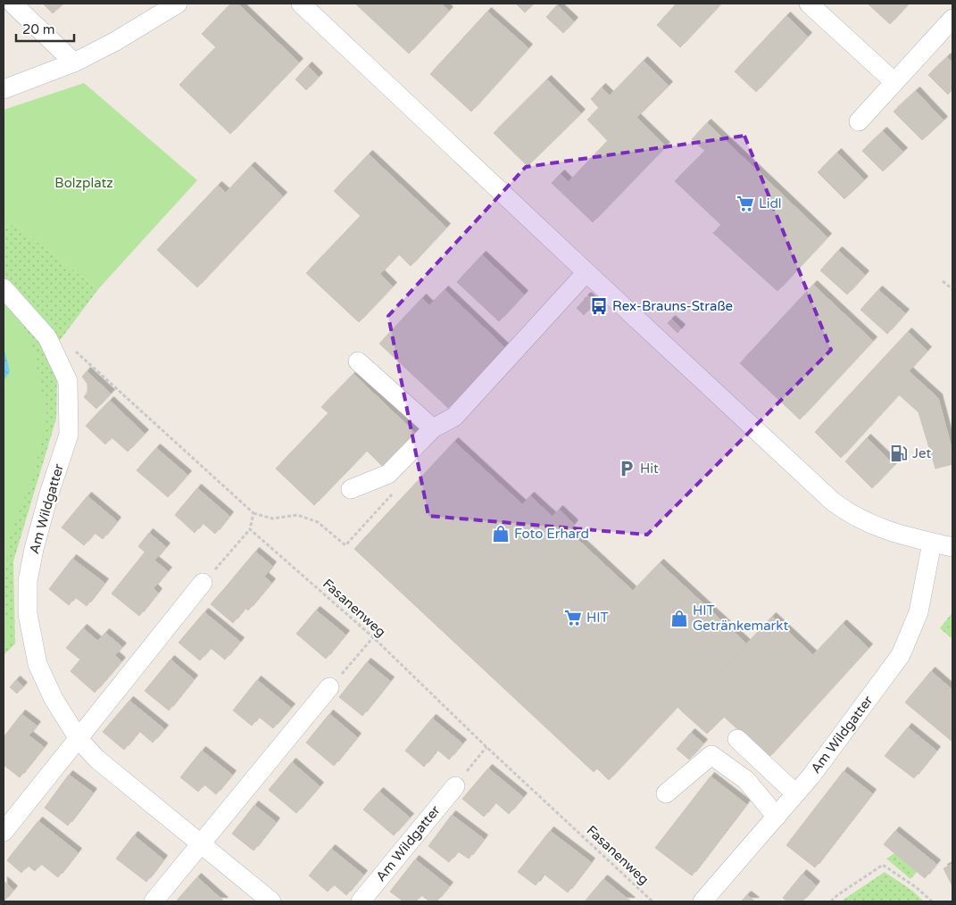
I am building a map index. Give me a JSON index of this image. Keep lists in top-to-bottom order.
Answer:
{
  "streets": {
    "street": ["Am Wildgatter"],
    "path": ["Fasanenweg"]
  },
  "parks": ["Bolzplatz"],
  "places": {
    "supermarket": ["Lidl", "HIT"],
    "bus stop": ["Rex-Brauns-Straße"],
    "fuel station": ["Jet"],
    "parking": ["Hit"],
    "shop": ["Foto Erhard", "HIT Getränkemarkt"]
  },
  "scale_bar": "20 m"
}
